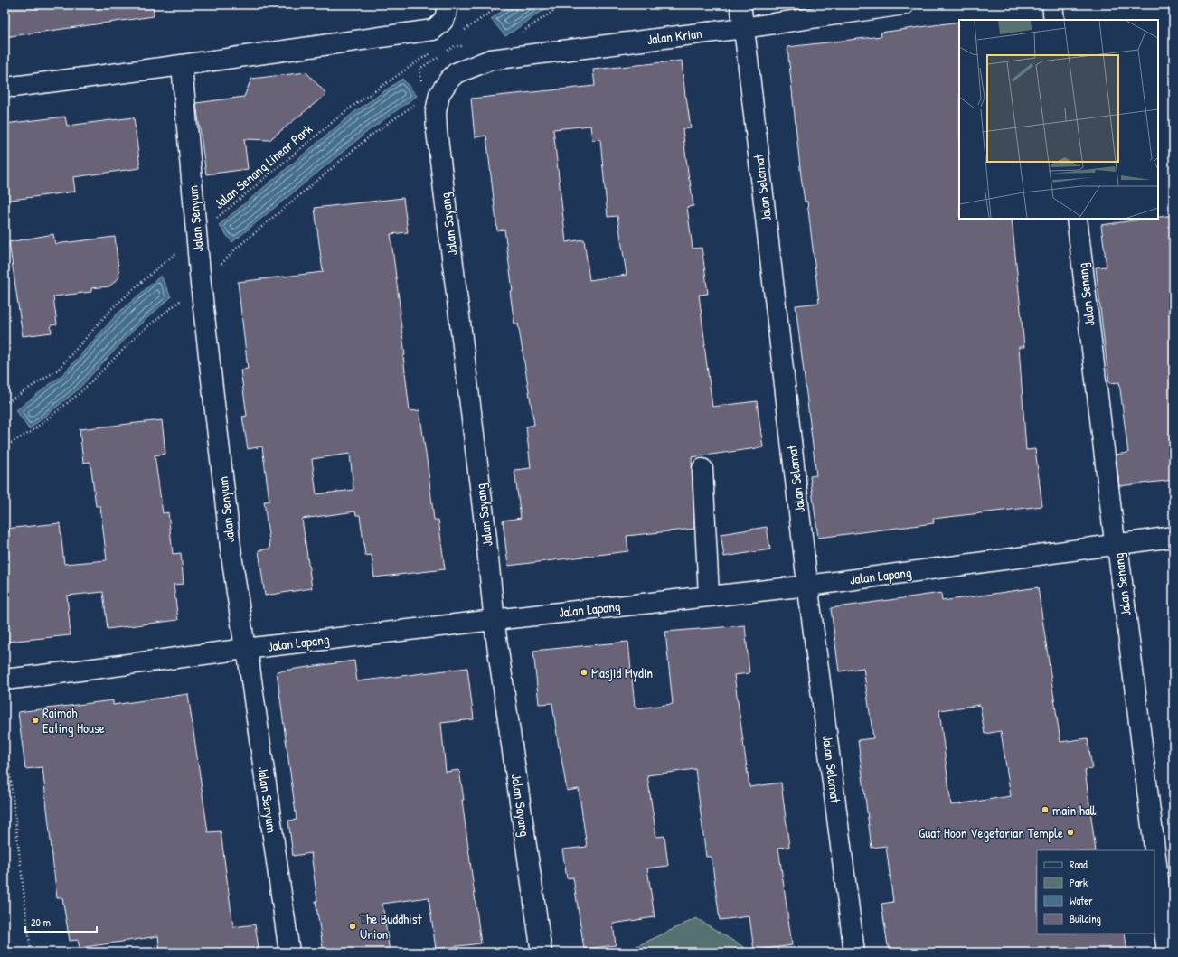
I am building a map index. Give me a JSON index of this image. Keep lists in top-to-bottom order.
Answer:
{
  "streets": {
    "street": [
      "Jalan Krian",
      "Jalan Selamat",
      "Jalan Senyum",
      "Jalan Sayang",
      "Jalan Senang",
      "Jalan Lapang"
    ],
    "path": ["Jalan Senang Linear Park"]
  },
  "crossings": [
    ["Jalan Krian", "Jalan Selamat"],
    ["Jalan Krian", "Jalan Sayang"],
    ["Jalan Senang Linear Park", "Jalan Senyum"],
    ["Jalan Selamat", "Jalan Lapang"],
    ["Jalan Senyum", "Jalan Lapang"],
    ["Jalan Sayang", "Jalan Lapang"],
    ["Jalan Senang", "Jalan Lapang"]
  ],
  "places": [
    "Masjid Mydin",
    "Raimah Eating House",
    "main hall",
    "Guat Hoon Vegetarian Temple",
    "The Buddhist Union"
  ],
  "legend": [
    "Road",
    "Park",
    "Water",
    "Building"
  ],
  "scale_bar": "20 m"
}
